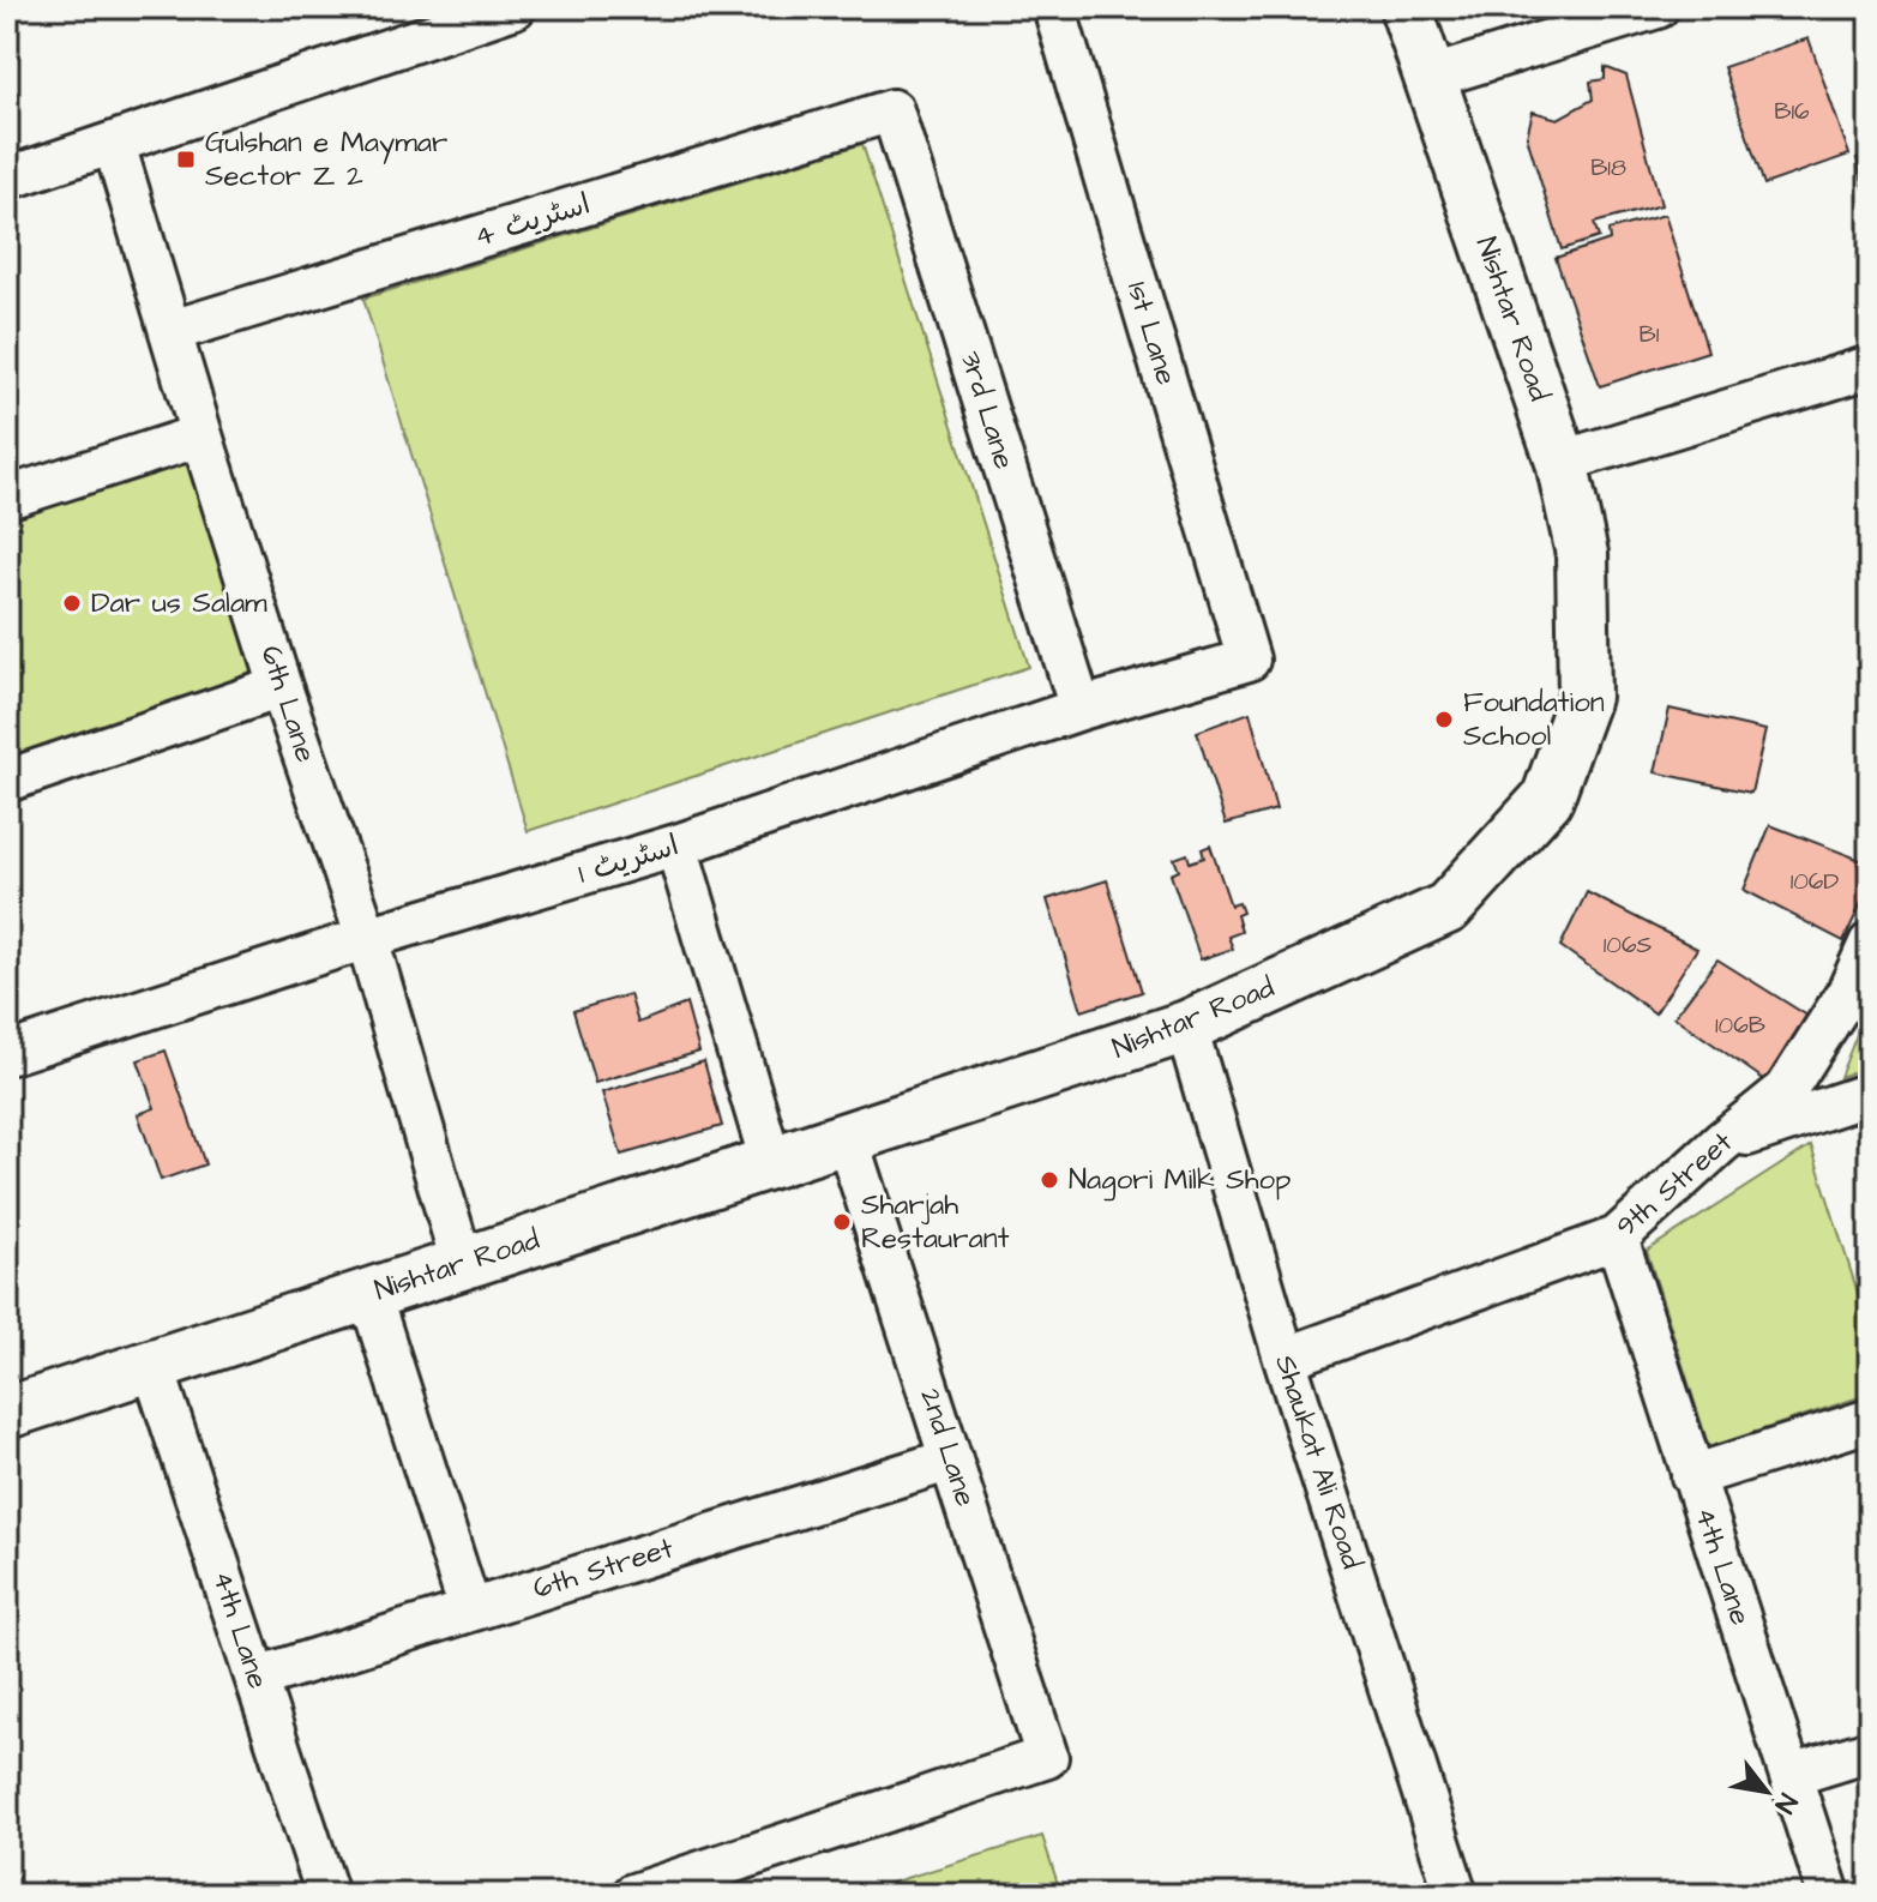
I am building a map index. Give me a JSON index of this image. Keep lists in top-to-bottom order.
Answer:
{
  "streets": {
    "street": [
      "اسٹریٹ 4",
      "Nishtar Road",
      "1st Lane",
      "3rd Lane",
      "6th Lane",
      "اسٹریٹ 1",
      "9th Street",
      "2nd Lane",
      "Shaukat Ali Road",
      "4th Lane",
      "6th Street"
    ]
  },
  "crossings": [
    ["اسٹریٹ 4", "3rd Lane"],
    ["اسٹریٹ 4", "6th Lane"],
    ["Nishtar Road", "6th Lane"],
    ["Nishtar Road", "2nd Lane"],
    ["Nishtar Road", "Shaukat Ali Road"],
    ["Nishtar Road", "4th Lane"],
    ["1st Lane", "اسٹریٹ 1"],
    ["3rd Lane", "اسٹریٹ 1"],
    ["6th Lane", "اسٹریٹ 1"],
    ["9th Street", "Shaukat Ali Road"],
    ["9th Street", "4th Lane"],
    ["2nd Lane", "6th Street"],
    ["4th Lane", "6th Street"]
  ],
  "places": {
    "transit": ["Gulshan e Maymar Sector Z 2"],
    "other": [
      "Dar us Salam",
      "Foundation School",
      "Nagori Milk Shop",
      "Sharjah Restaurant"
    ]
  },
  "house_numbers": [
    "B16",
    "B18",
    "B1",
    "106D",
    "106S",
    "106B"
  ],
  "north": "bottom right"
}
